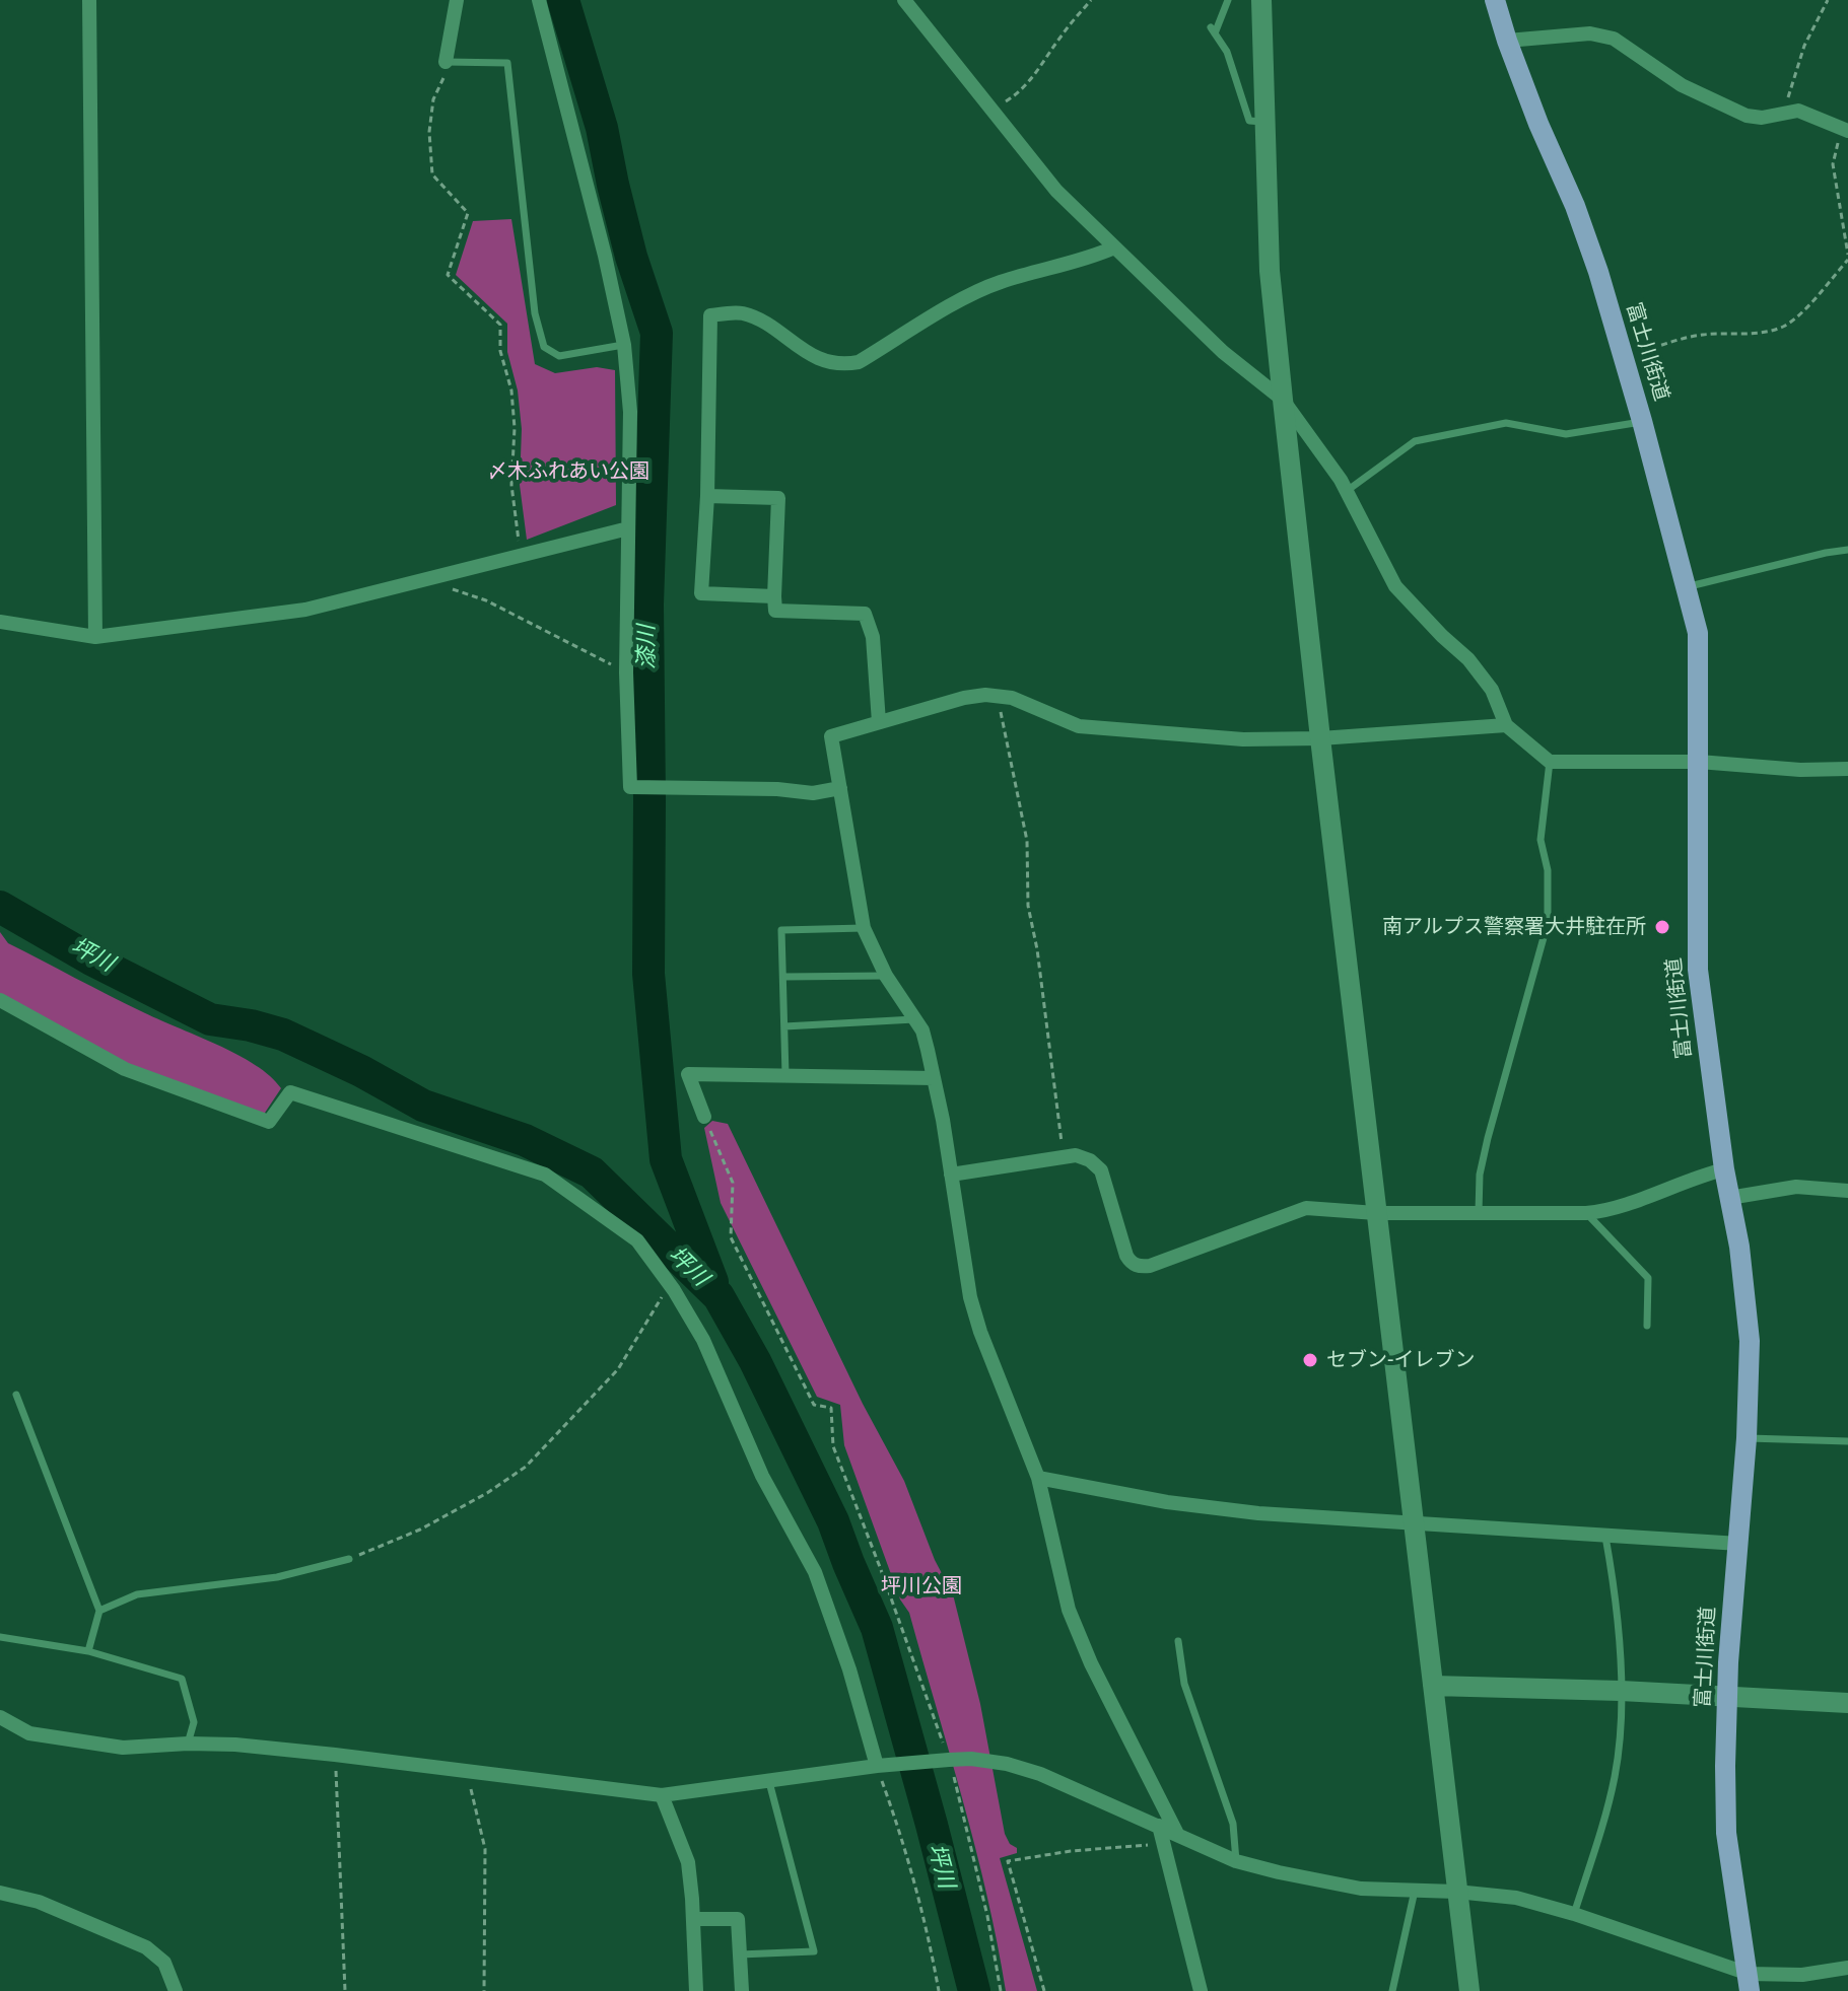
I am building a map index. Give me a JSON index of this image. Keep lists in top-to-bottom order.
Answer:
{
  "streets": {
    "main road": ["富士川街道"]
  },
  "water": ["漆川", "坪川"],
  "parks": ["〆木ふれあい公園", "坪川公園"],
  "places": ["南アルプス警察署大井駐在所", "セブン-イレブン"]
}
